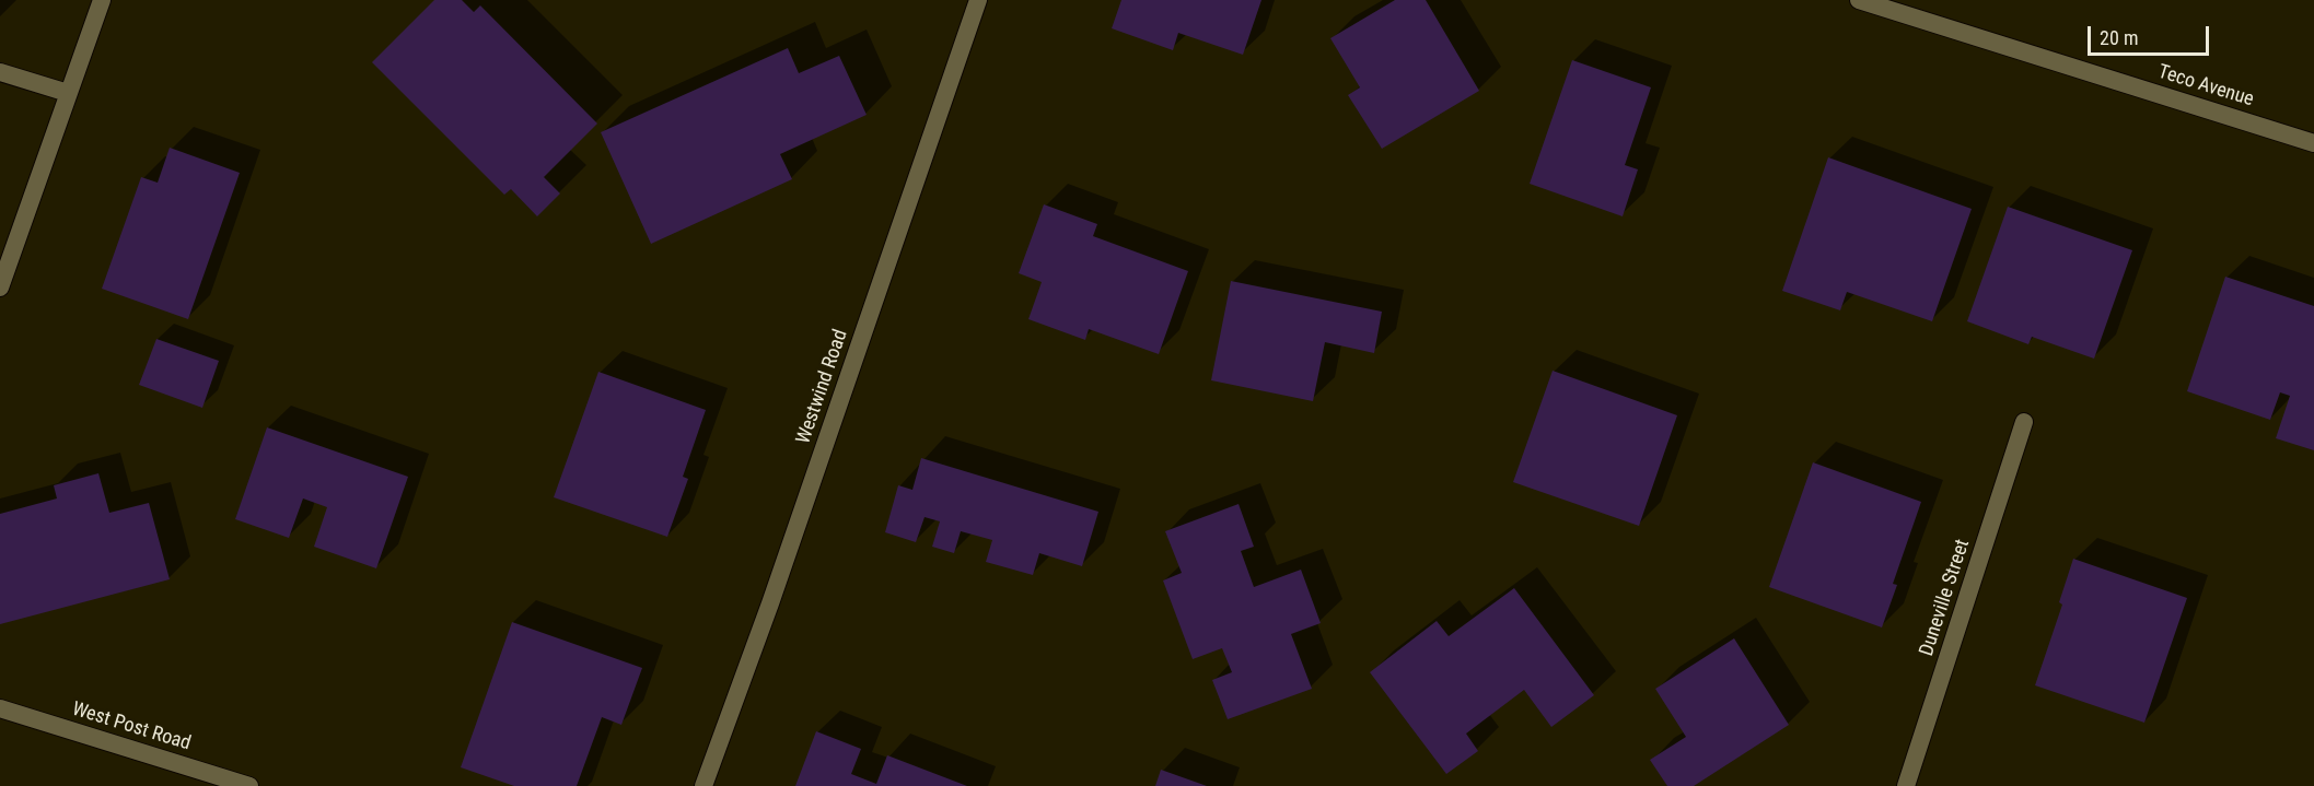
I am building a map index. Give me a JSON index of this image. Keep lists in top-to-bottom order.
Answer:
{
  "streets": {
    "street": [
      "Teco Avenue",
      "Westwind Road",
      "Duneville Street",
      "West Post Road"
    ]
  },
  "scale_bar": "20 m"
}
